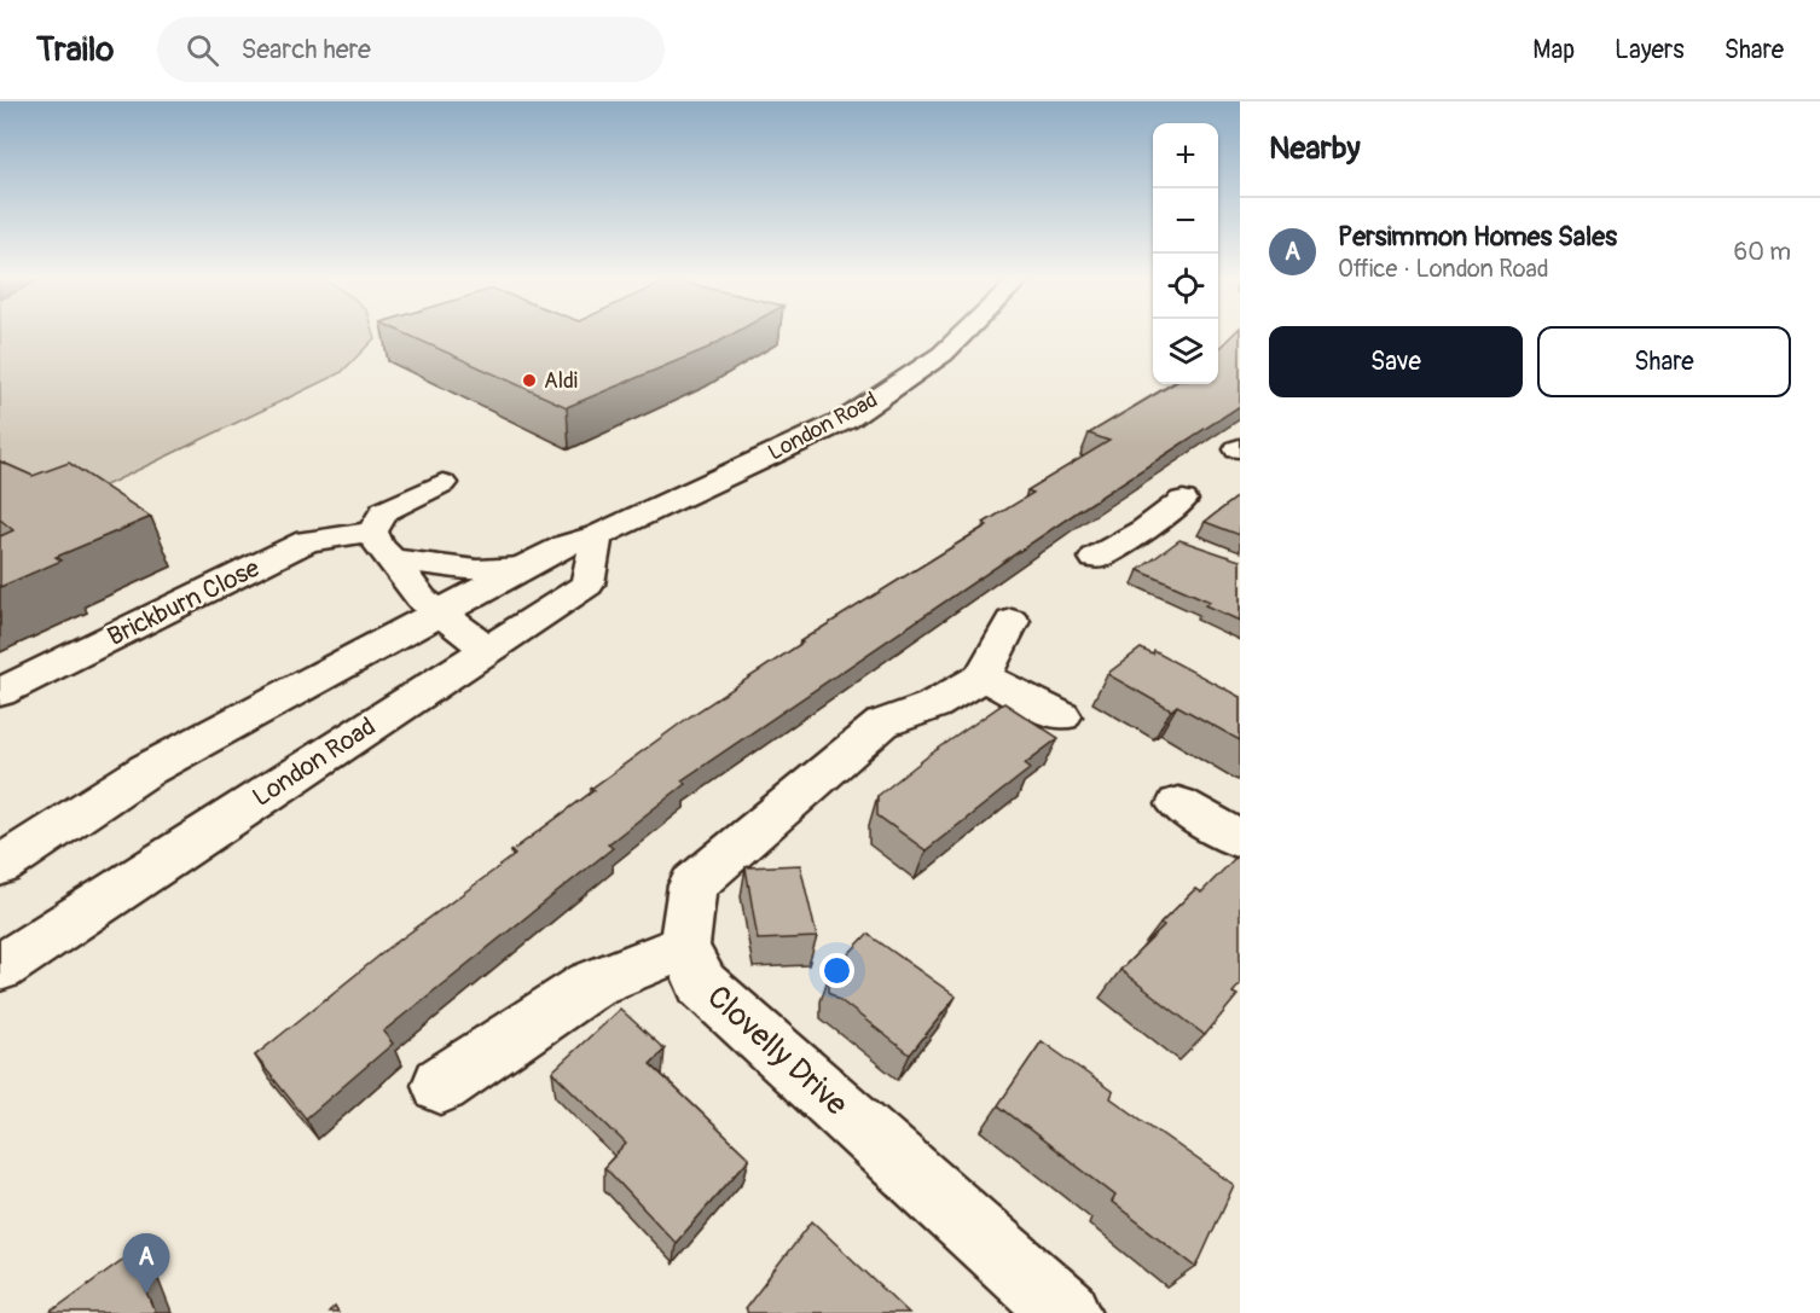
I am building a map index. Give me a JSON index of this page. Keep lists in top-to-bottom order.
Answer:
{
  "streets": {
    "main road": ["London Road", "Brickburn Close", "Clovelly Drive"]
  },
  "crossings": [
    ["London Road", "Brickburn Close"]
  ],
  "places": ["Aldi"],
  "page": {
    "header": "Trailo",
    "search": "Search here",
    "nav": ["Map", "Layers", "Share"],
    "heading": "Nearby",
    "map_buttons": ["+", "−"],
    "list": [
      {
        "mark": "A",
        "name": "Persimmon Homes Sales",
        "note": "Office · London Road",
        "value": "60 m"
      }
    ],
    "buttons": ["Save", "Share"],
    "pins": "A"
  }
}
